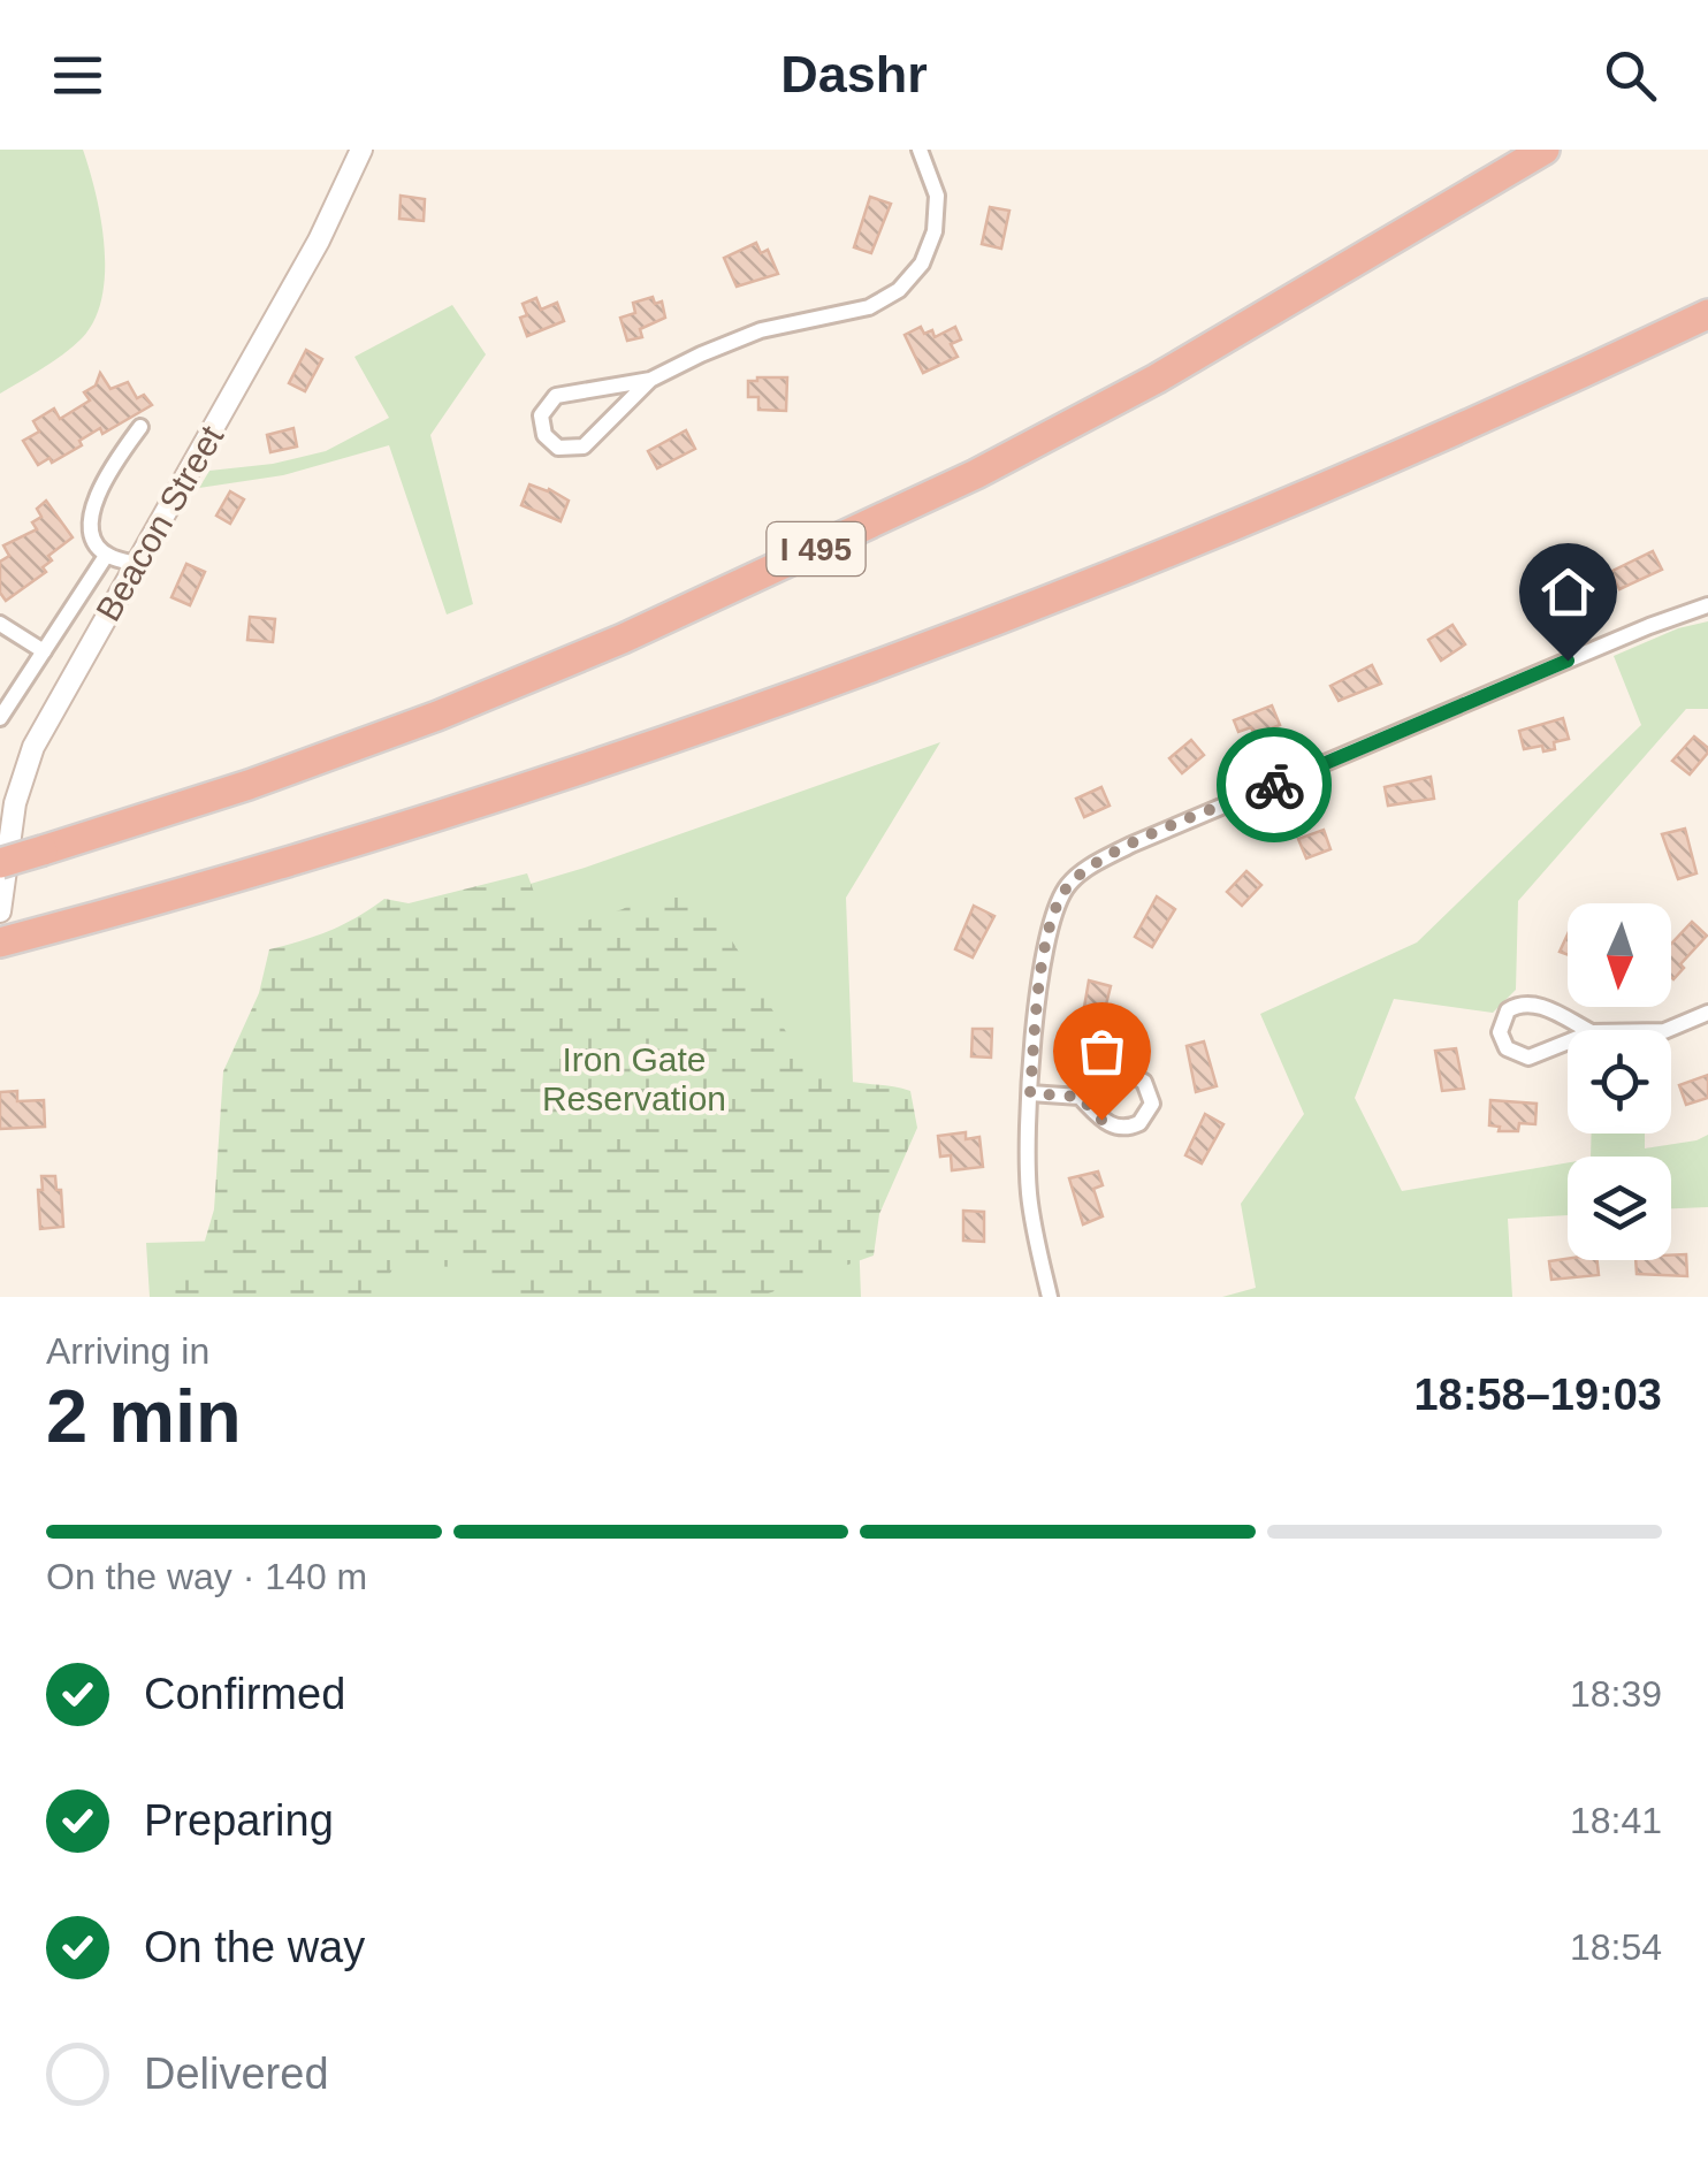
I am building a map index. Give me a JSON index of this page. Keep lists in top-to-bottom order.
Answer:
{
  "streets": {
    "highway": ["I 495"],
    "main road": ["Beacon Street"]
  },
  "parks": ["Iron Gate Reservation"],
  "north": "bottom",
  "page": {
    "header": "Dashr",
    "heading": ["2 min", "Arriving in", "18:58–19:03"],
    "bar": "On the way · 140 m",
    "list": [
      ["Confirmed", "18:39"],
      ["Preparing", "18:41"],
      ["On the way", "18:54"],
      "Delivered"
    ]
  }
}
